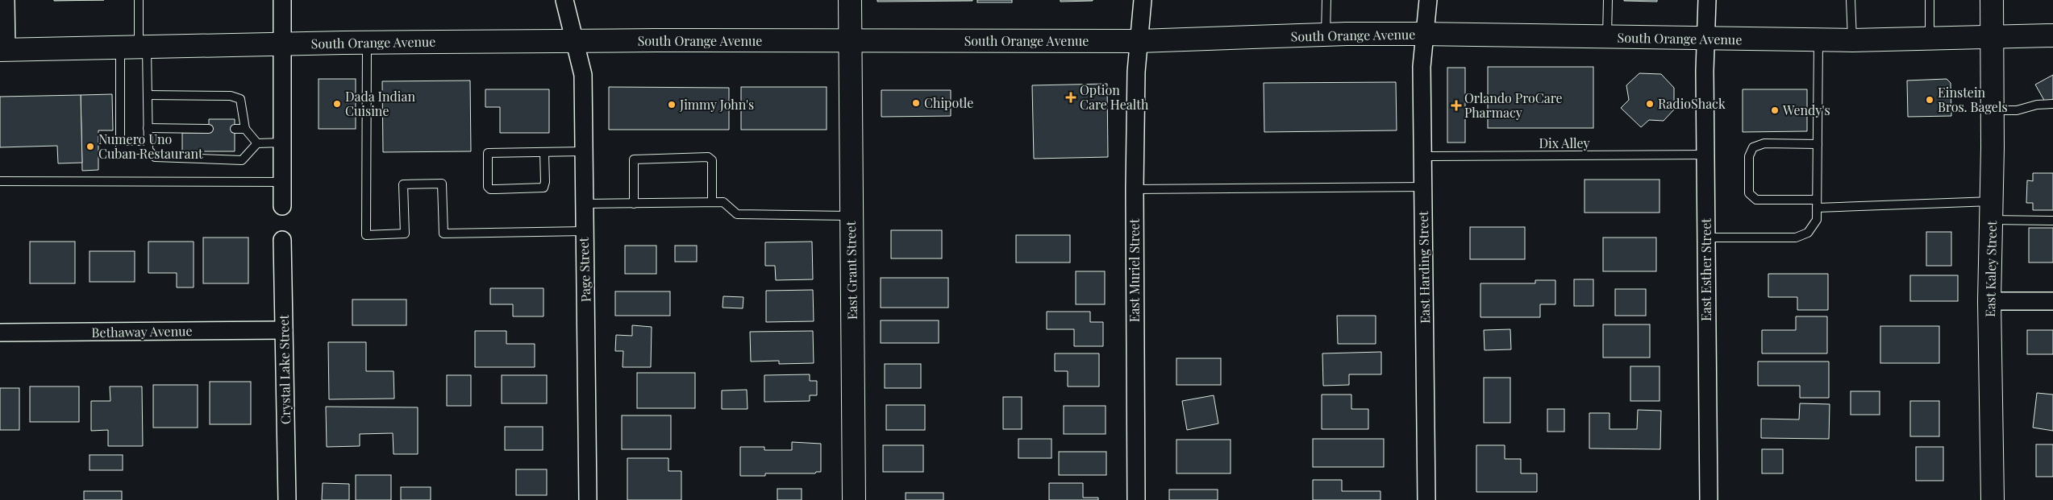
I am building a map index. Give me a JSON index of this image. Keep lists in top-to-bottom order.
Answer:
{
  "streets": {
    "main road": ["South Orange Avenue", "East Kaley Street", "East Grant Street"],
    "street": [
      "East Harding Street",
      "Page Street",
      "East Esther Street",
      "East Muriel Street",
      "Bethaway Avenue",
      "Crystal Lake Street"
    ],
    "lane": ["Dix Alley"]
  },
  "crossings": [
    ["South Orange Avenue", "East Harding Street"],
    ["South Orange Avenue", "East Kaley Street"],
    ["South Orange Avenue", "Page Street"],
    ["South Orange Avenue", "East Esther Street"],
    ["South Orange Avenue", "East Grant Street"],
    ["South Orange Avenue", "East Muriel Street"],
    ["Dix Alley", "East Harding Street"],
    ["Dix Alley", "East Esther Street"],
    ["Bethaway Avenue", "Crystal Lake Street"]
  ],
  "places": {
    "health": ["Option Care Health", "Orlando ProCare Pharmacy"],
    "other": [
      "Einstein Bros. Bagels",
      "Chipotle",
      "Dada Indian Cuisine",
      "RadioShack",
      "Jimmy John's",
      "Wendy's",
      "Numero Uno Cuban Restaurant"
    ]
  }
}
